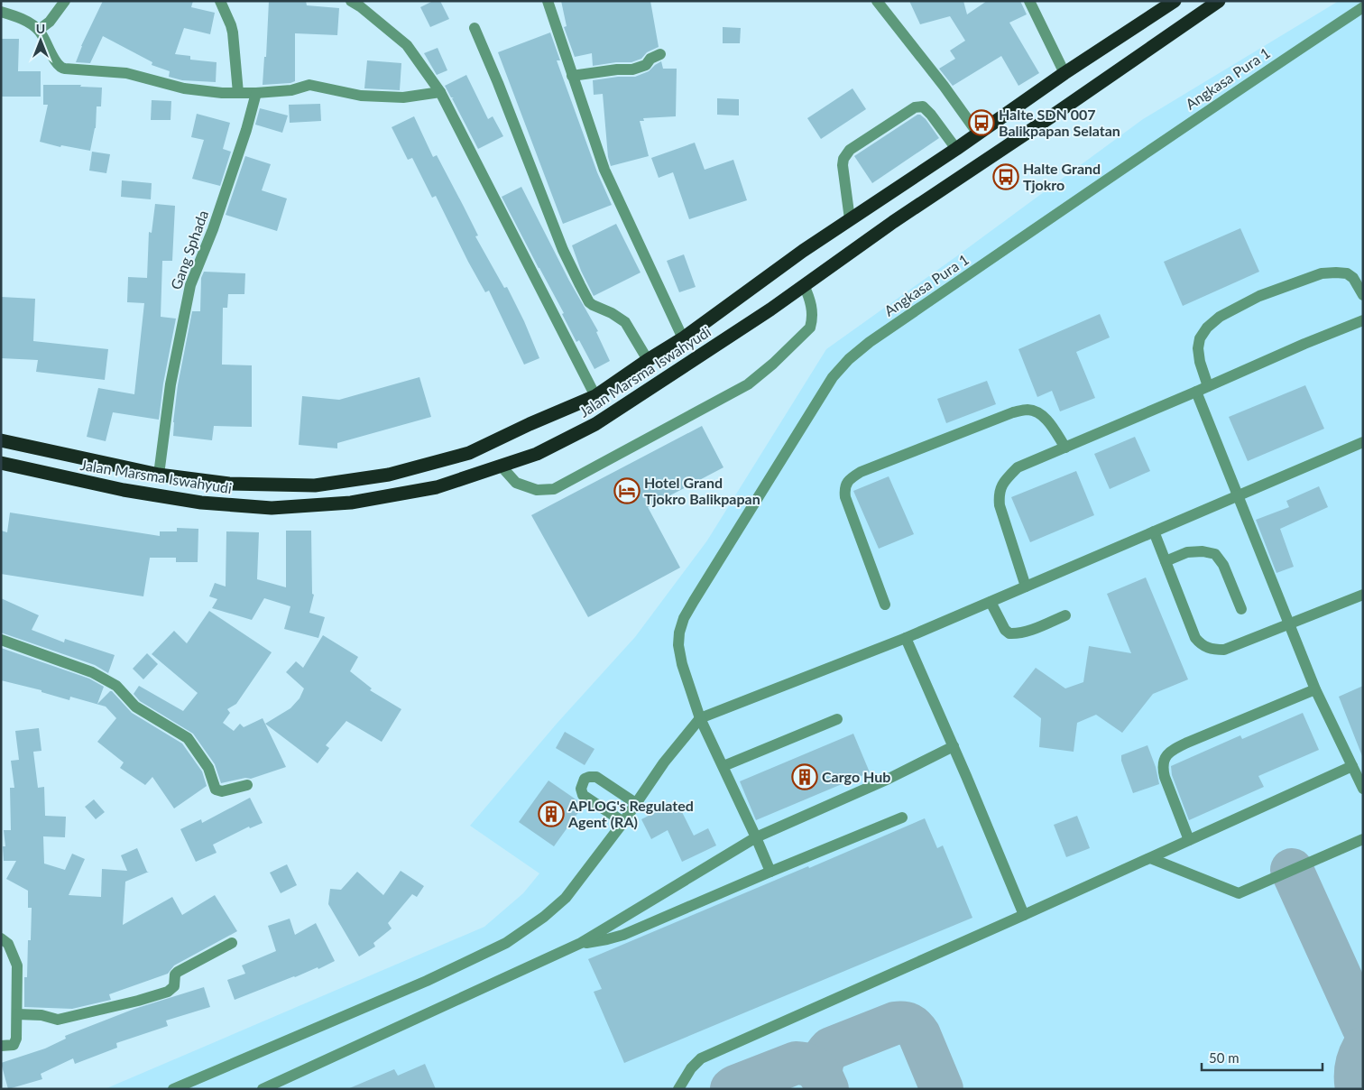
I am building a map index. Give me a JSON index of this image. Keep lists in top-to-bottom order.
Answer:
{
  "streets": {
    "highway": ["Jalan Marsma Iswahyudi"],
    "street": ["Angkasa Pura 1", "Gang Sphada"]
  },
  "crossings": [
    ["Gang Sphada", "Jalan Marsma Iswahyudi"]
  ],
  "places": {
    "bus stop": ["Halte SDN 007 Balikpapan Selatan", "Halte Grand Tjokro"],
    "hotel": ["Hotel Grand Tjokro Balikpapan"],
    "building": ["Cargo Hub", "APLOG's Regulated Agent (RA)"]
  },
  "scale_bar": "50 m",
  "north": "top"
}
